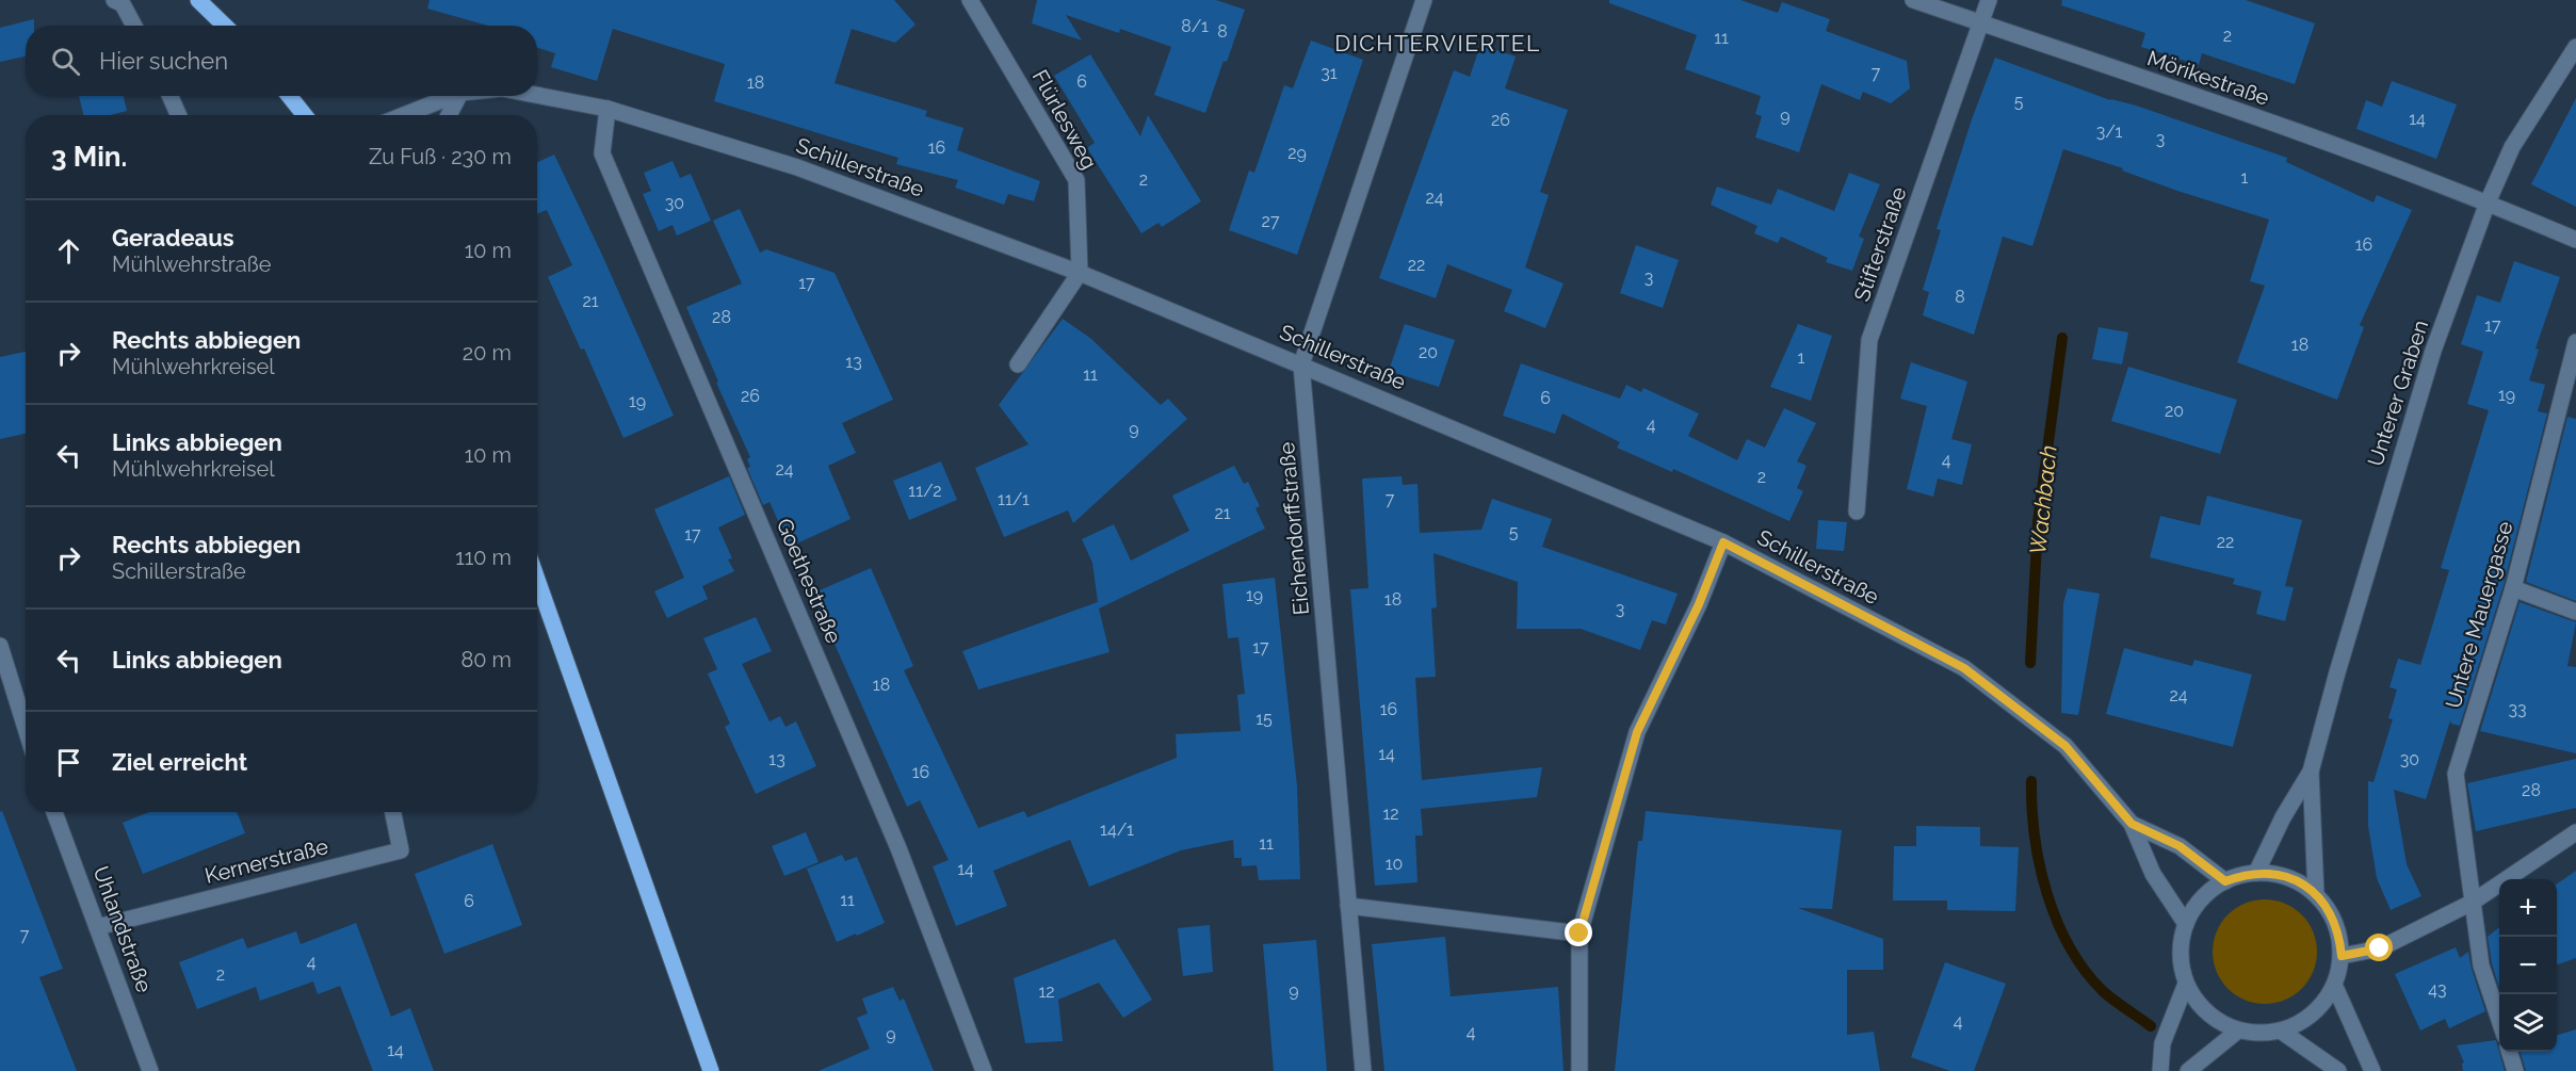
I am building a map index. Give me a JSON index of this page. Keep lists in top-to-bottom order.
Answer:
{
  "streets": {
    "street": [
      "Mörikestraße",
      "Flürlesweg",
      "Schillerstraße",
      "Stifterstraße",
      "Unterer Graben",
      "Eichendorffstraße",
      "Goethestraße",
      "Untere Mauergasse",
      "Kernerstraße",
      "Uhlandstraße"
    ]
  },
  "crossings": [
    ["Mörikestraße", "Stifterstraße"],
    ["Mörikestraße", "Unterer Graben"],
    ["Flürlesweg", "Schillerstraße"],
    ["Schillerstraße", "Unterer Graben"],
    ["Schillerstraße", "Eichendorffstraße"],
    ["Schillerstraße", "Goethestraße"],
    ["Kernerstraße", "Uhlandstraße"]
  ],
  "districts": ["DICHTERVIERTEL"],
  "water": ["Wachbach"],
  "house_numbers": [
    "8/1",
    "8",
    "2",
    "11",
    "31",
    "7",
    "6",
    "18",
    "5",
    "9",
    "14",
    "26",
    "3/1",
    "3",
    "16",
    "29",
    "1",
    "2",
    "24",
    "30",
    "27",
    "16",
    "22",
    "3",
    "17",
    "8",
    "21",
    "28",
    "17",
    "18",
    "20",
    "1",
    "13",
    "11",
    "19",
    "26",
    "6",
    "19",
    "20",
    "4",
    "9",
    "4",
    "24",
    "2",
    "11/2",
    "11/1",
    "7",
    "21",
    "5",
    "17",
    "22",
    "19",
    "18",
    "3",
    "17",
    "18",
    "24",
    "16",
    "33",
    "15",
    "14",
    "13",
    "30",
    "16",
    "28",
    "12",
    "14/1",
    "11",
    "10",
    "14",
    "11",
    "6",
    "7",
    "4",
    "2",
    "43",
    "9",
    "12",
    "4",
    "4",
    "9",
    "14"
  ],
  "page": {
    "search": "Hier suchen",
    "heading": ["3 Min.", "Zu Fuß · 230 m"],
    "list": [
      ["Geradeaus", "Mühlwehrstraße", "10 m"],
      ["Rechts abbiegen", "Mühlwehrkreisel", "20 m"],
      ["Links abbiegen", "Mühlwehrkreisel", "10 m"],
      ["Rechts abbiegen", "Schillerstraße", "110 m"],
      ["Links abbiegen", "80 m"],
      "Ziel erreicht"
    ],
    "map_buttons": ["+", "−"]
  }
}
